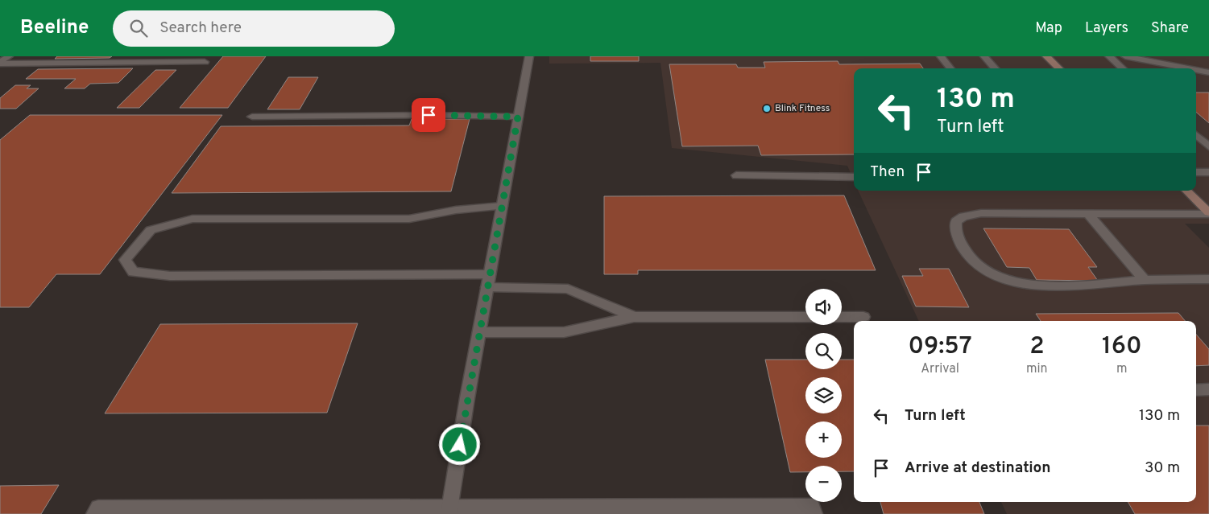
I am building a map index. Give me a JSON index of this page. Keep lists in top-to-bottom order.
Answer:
{
  "places": ["Blink Fitness"],
  "page": {
    "header": "Beeline",
    "search": "Search here",
    "nav": ["Map", "Layers", "Share"],
    "turn": ["130 m", "Turn left"],
    "then": "Then",
    "map_buttons": ["+", "−"],
    "eta": [
      "09:57",
      "Arrival",
      "2",
      "min",
      "160",
      "m"
    ],
    "list": [
      {
        "name": "Turn left",
        "value": "130 m"
      },
      {
        "name": "Arrive at destination",
        "value": "30 m"
      }
    ]
  }
}
